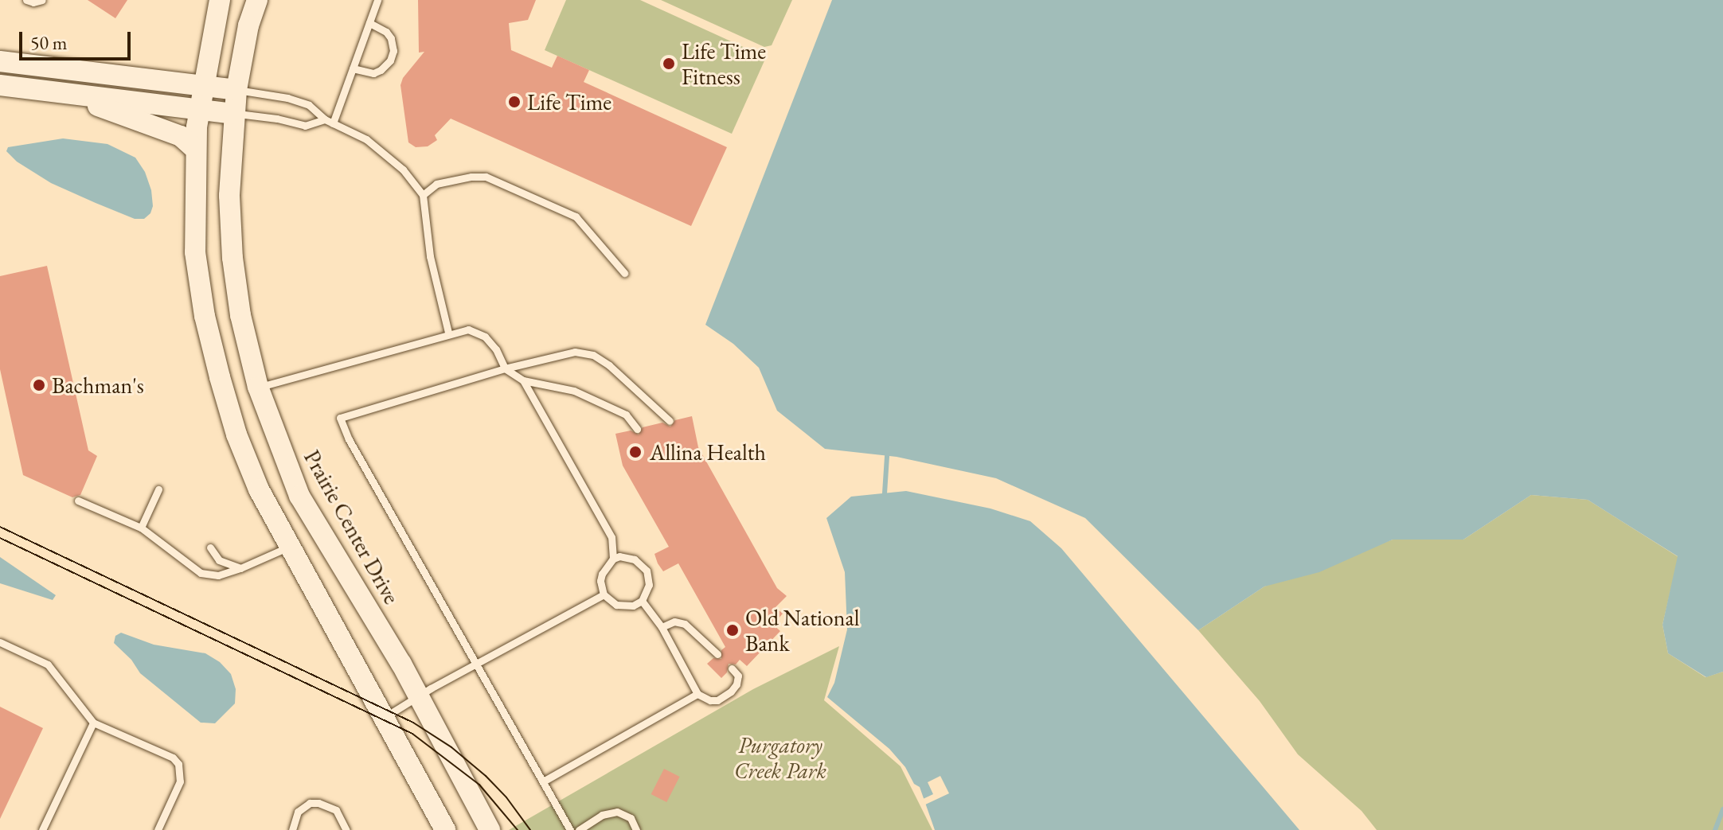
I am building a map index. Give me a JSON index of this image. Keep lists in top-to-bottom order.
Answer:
{
  "streets": {
    "main road": ["Prairie Center Drive"]
  },
  "parks": ["Purgatory Creek Park"],
  "places": [
    "Life Time Fitness",
    "Life Time",
    "Bachman's",
    "Allina Health",
    "Old National Bank"
  ],
  "scale_bar": "50 m"
}
